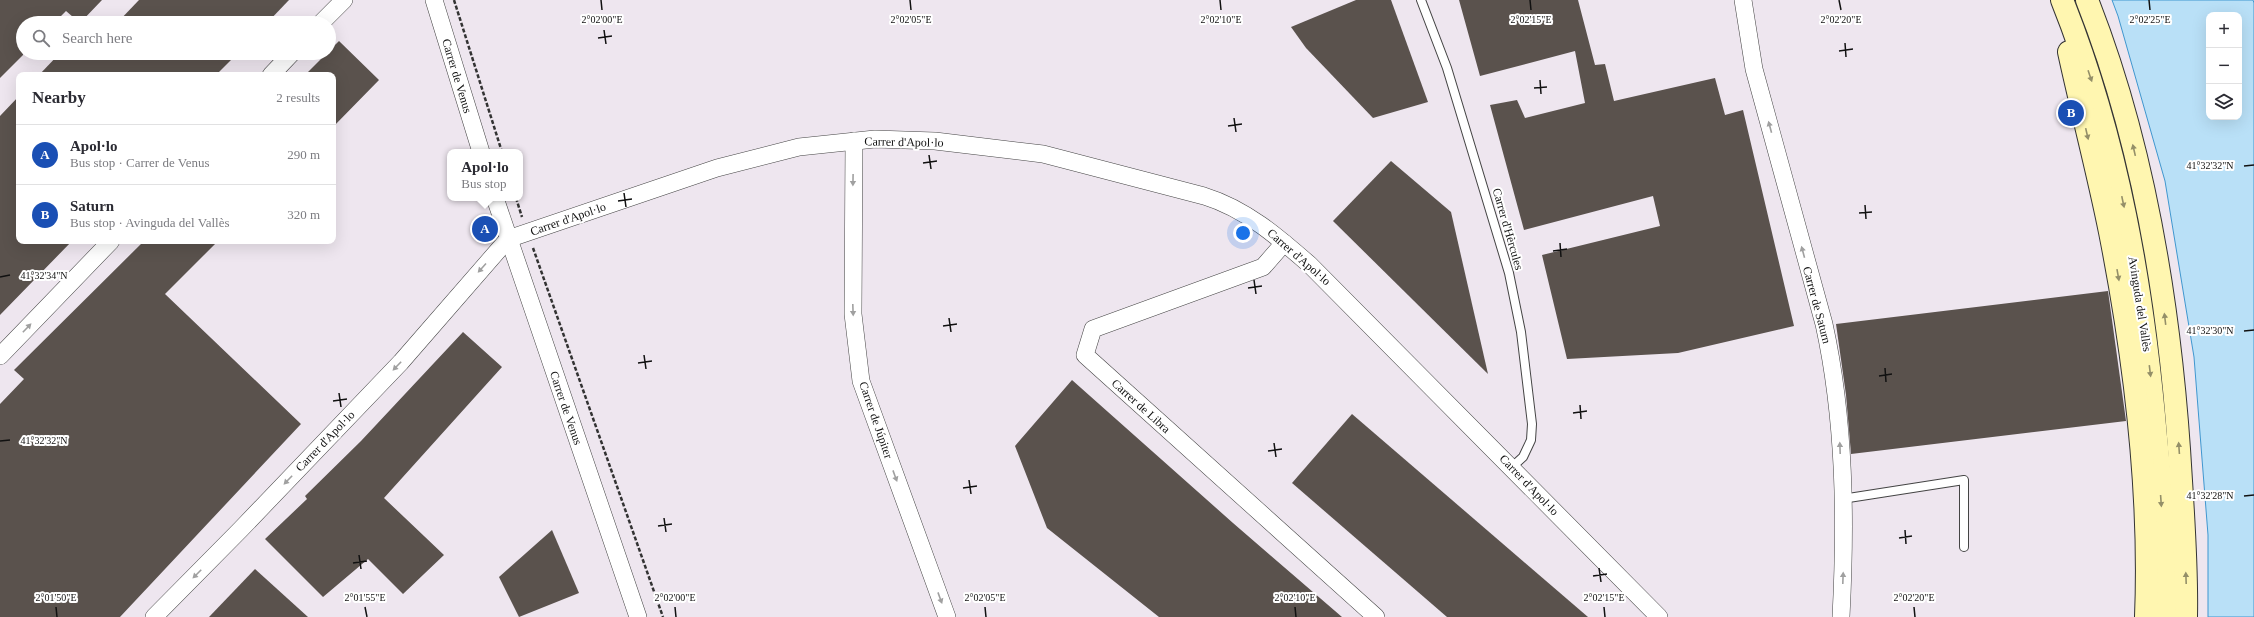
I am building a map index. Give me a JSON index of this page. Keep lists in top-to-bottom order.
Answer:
{
  "streets": {
    "main road": ["Avinguda del Vallès"],
    "street": [
      "Carrer de Venus",
      "Carrer d'Apol·lo",
      "Carrer de Saturn",
      "Carrer de Libra",
      "Carrer de Júpiter"
    ],
    "lane": ["Carrer d'Hèrcules"]
  },
  "crossings": [
    ["Carrer de Venus", "Carrer d'Apol·lo"],
    ["Carrer d'Apol·lo", "Carrer d'Hèrcules"],
    ["Carrer d'Apol·lo", "Carrer de Libra"],
    ["Carrer d'Apol·lo", "Carrer de Júpiter"]
  ],
  "one_way": ["Carrer de Saturn", "Carrer de Júpiter"],
  "page": {
    "map_buttons": ["+", "−"],
    "search": "Search here",
    "heading": ["Nearby", "2 results"],
    "pins": ["B", "A"],
    "list": [
      {
        "mark": "A",
        "name": "Apol·lo",
        "note": "Bus stop · Carrer de Venus",
        "value": "290 m"
      },
      {
        "mark": "B",
        "name": "Saturn",
        "note": "Bus stop · Avinguda del Vallès",
        "value": "320 m"
      }
    ],
    "popup": ["Apol·lo", "Bus stop"]
  },
  "coordinates": [
    "2°02'00\"E",
    "2°02'05\"E",
    "2°02'10\"E",
    "2°02'15\"E",
    "2°02'20\"E",
    "2°02'25\"E",
    "41°32'32\"N",
    "41°32'34\"N",
    "41°32'30\"N",
    "41°32'28\"N",
    "2°01'50\"E",
    "2°01'55\"E"
  ]
}
